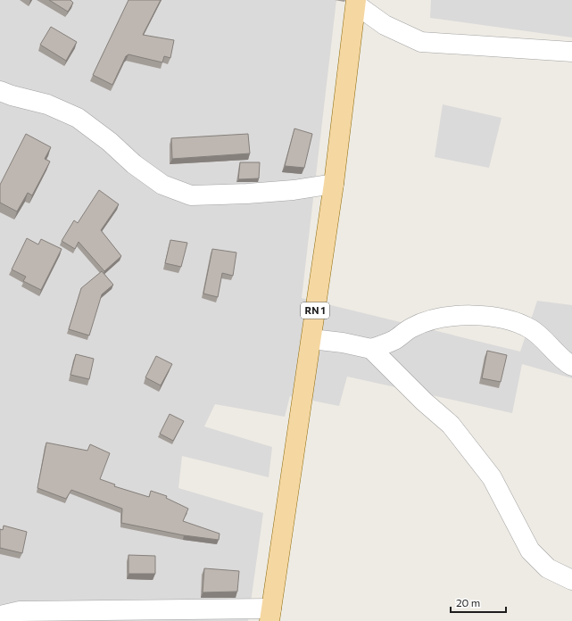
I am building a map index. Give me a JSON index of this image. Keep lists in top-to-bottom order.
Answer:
{
  "streets": {
    "main road": ["RN 1"]
  },
  "scale_bar": "20 m"
}
